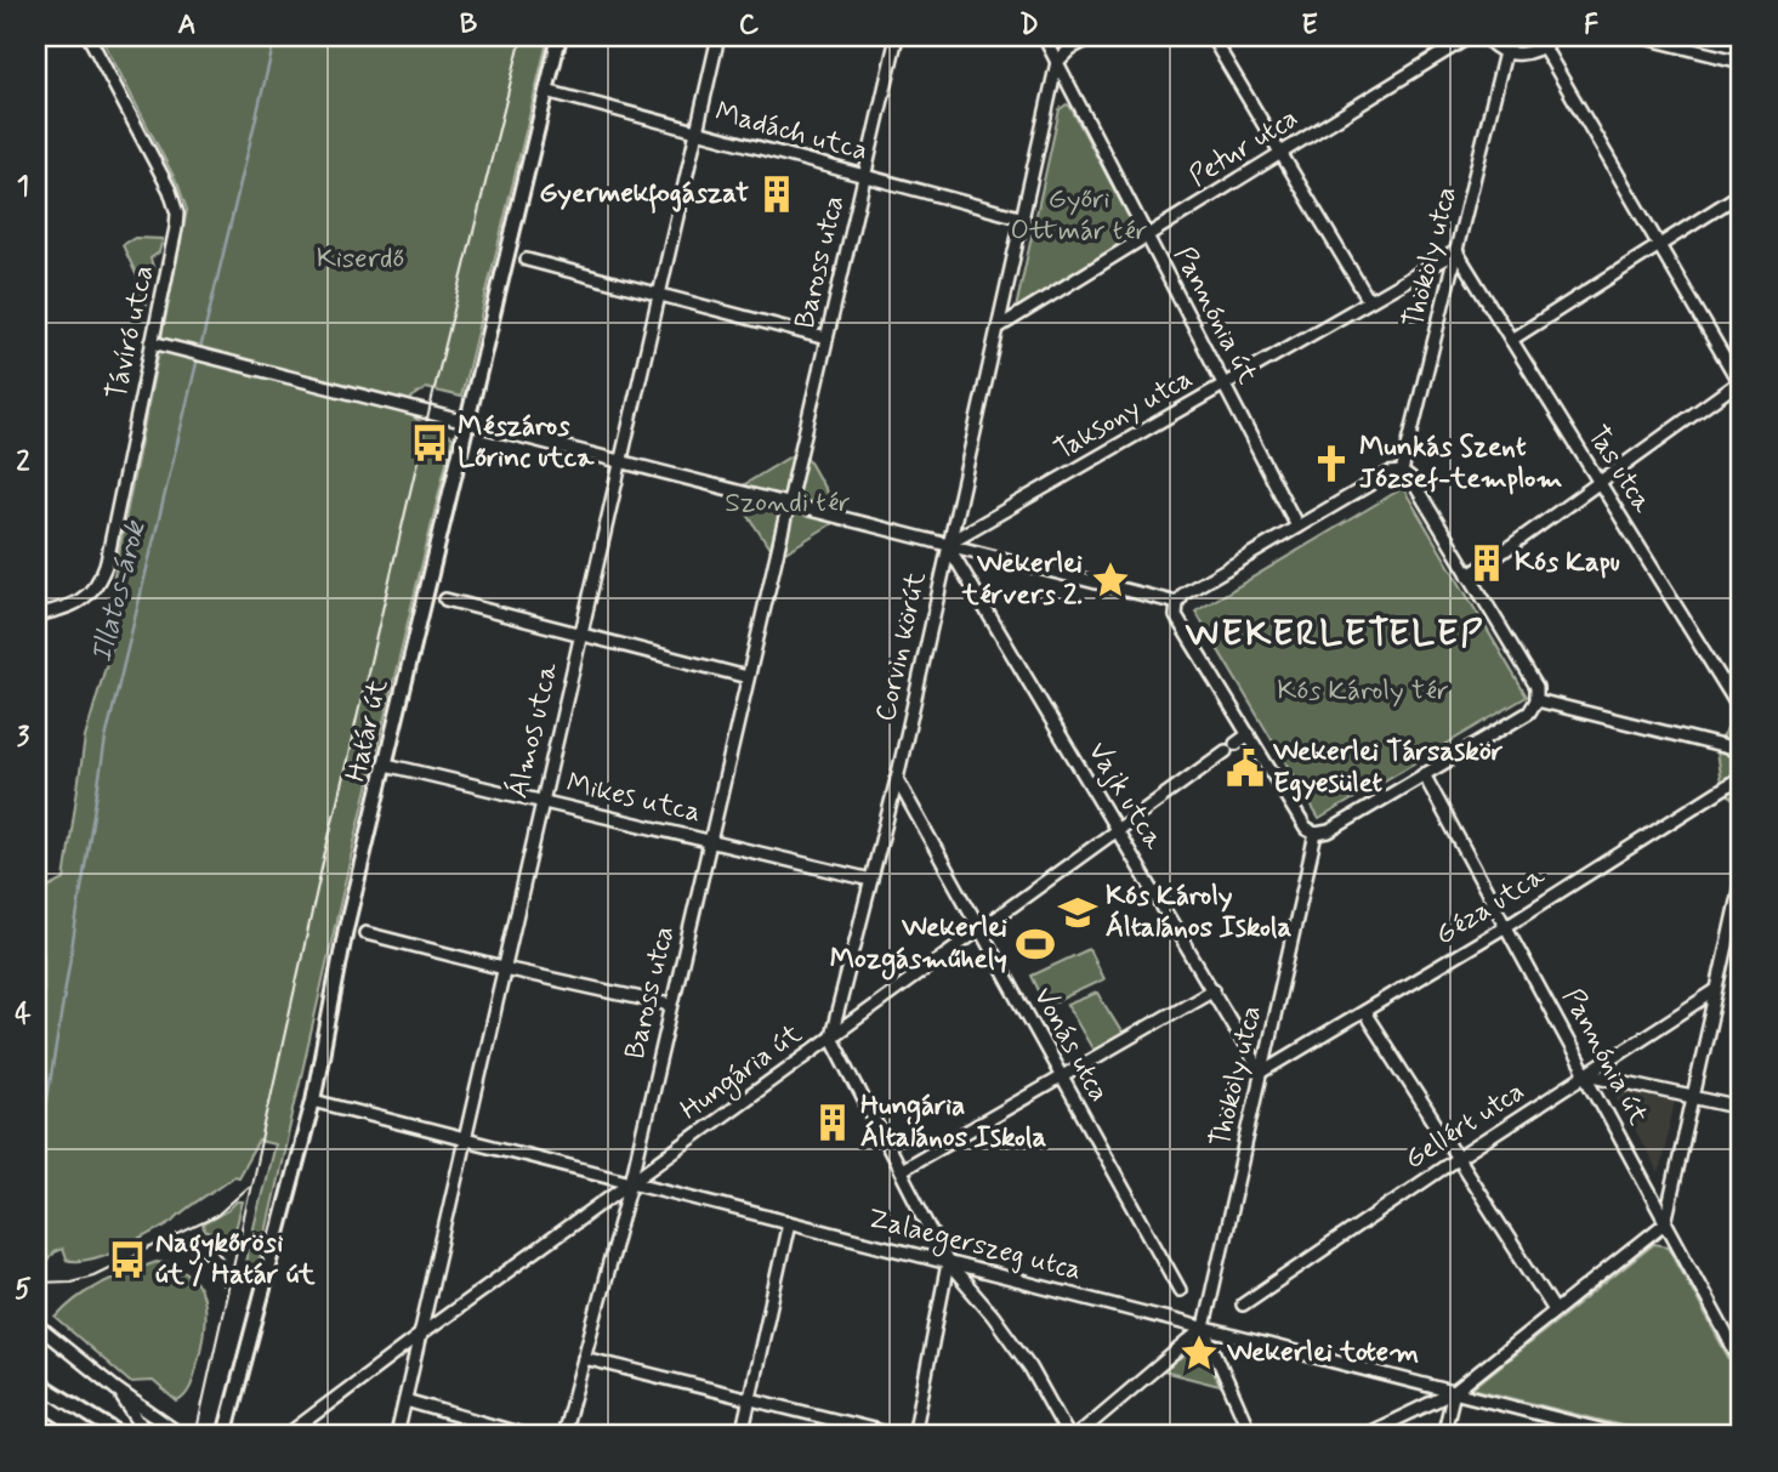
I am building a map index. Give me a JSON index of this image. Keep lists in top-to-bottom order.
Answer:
{
  "streets": {
    "main road": ["Határ út"],
    "street": [
      "Madách utca",
      "Petur utca",
      "Thököly utca",
      "Baross utca",
      "Pannónia út",
      "Távíró utca",
      "Taksony utca",
      "Tas utca",
      "Corvin körút",
      "Álmos utca",
      "Vajk utca",
      "Mikes utca",
      "Géza utca",
      "Vonás utca",
      "Hungária út",
      "Gellért utca",
      "Zalaegerszeg utca"
    ]
  },
  "crossings": [
    ["Madách utca", "Baross utca"],
    ["Madách utca", "Corvin körút"],
    ["Madách utca", "Határ út"],
    ["Madách utca", "Álmos utca"],
    ["Petur utca", "Pannónia út"],
    ["Petur utca", "Corvin körút"],
    ["Thököly utca", "Taksony utca"],
    ["Thököly utca", "Tas utca"],
    ["Thököly utca", "Vajk utca"],
    ["Thököly utca", "Géza utca"],
    ["Thököly utca", "Zalaegerszeg utca"],
    ["Baross utca", "Mikes utca"],
    ["Baross utca", "Hungária út"],
    ["Baross utca", "Zalaegerszeg utca"],
    ["Pannónia út", "Taksony utca"],
    ["Pannónia út", "Corvin körút"],
    ["Pannónia út", "Géza utca"],
    ["Pannónia út", "Gellért utca"],
    ["Taksony utca", "Tas utca"],
    ["Taksony utca", "Corvin körút"],
    ["Taksony utca", "Vajk utca"],
    ["Corvin körút", "Vajk utca"],
    ["Corvin körút", "Mikes utca"],
    ["Corvin körút", "Vonás utca"],
    ["Corvin körút", "Hungária út"],
    ["Határ út", "Mikes utca"],
    ["Határ út", "Zalaegerszeg utca"],
    ["Álmos utca", "Mikes utca"],
    ["Álmos utca", "Hungária út"],
    ["Álmos utca", "Zalaegerszeg utca"],
    ["Vajk utca", "Géza utca"],
    ["Vajk utca", "Hungária út"],
    ["Vonás utca", "Hungária út"],
    ["Hungária út", "Zalaegerszeg utca"]
  ],
  "districts": ["WEKERLETELEP"],
  "water": ["Illatos-árok"],
  "parks": [
    "Győri Ottmár tér",
    "Kiserdő",
    "Szondi tér",
    "Kós Károly tér"
  ],
  "places": {
    "building": ["Gyermekfogászat", "Kós Kapu", "Hungária Általános Iskola"],
    "bus stop": ["Mészáros Lőrinc utca", "Nagykőrösi út / Határ út"],
    "church": ["Munkás Szent József-templom"],
    "place": ["Wekerlei térvers 2.", "Wekerlei totem"],
    "public building": ["Wekerlei Társaskör Egyesület"],
    "school or university": ["Kós Károly Általános Iskola"],
    "sports": ["Wekerlei Mozgásműhely"]
  },
  "grid": {
    "columns": [
      "A",
      "B",
      "C",
      "D",
      "E",
      "F"
    ],
    "rows": [
      "1",
      "2",
      "3",
      "4",
      "5"
    ]
  }
}
